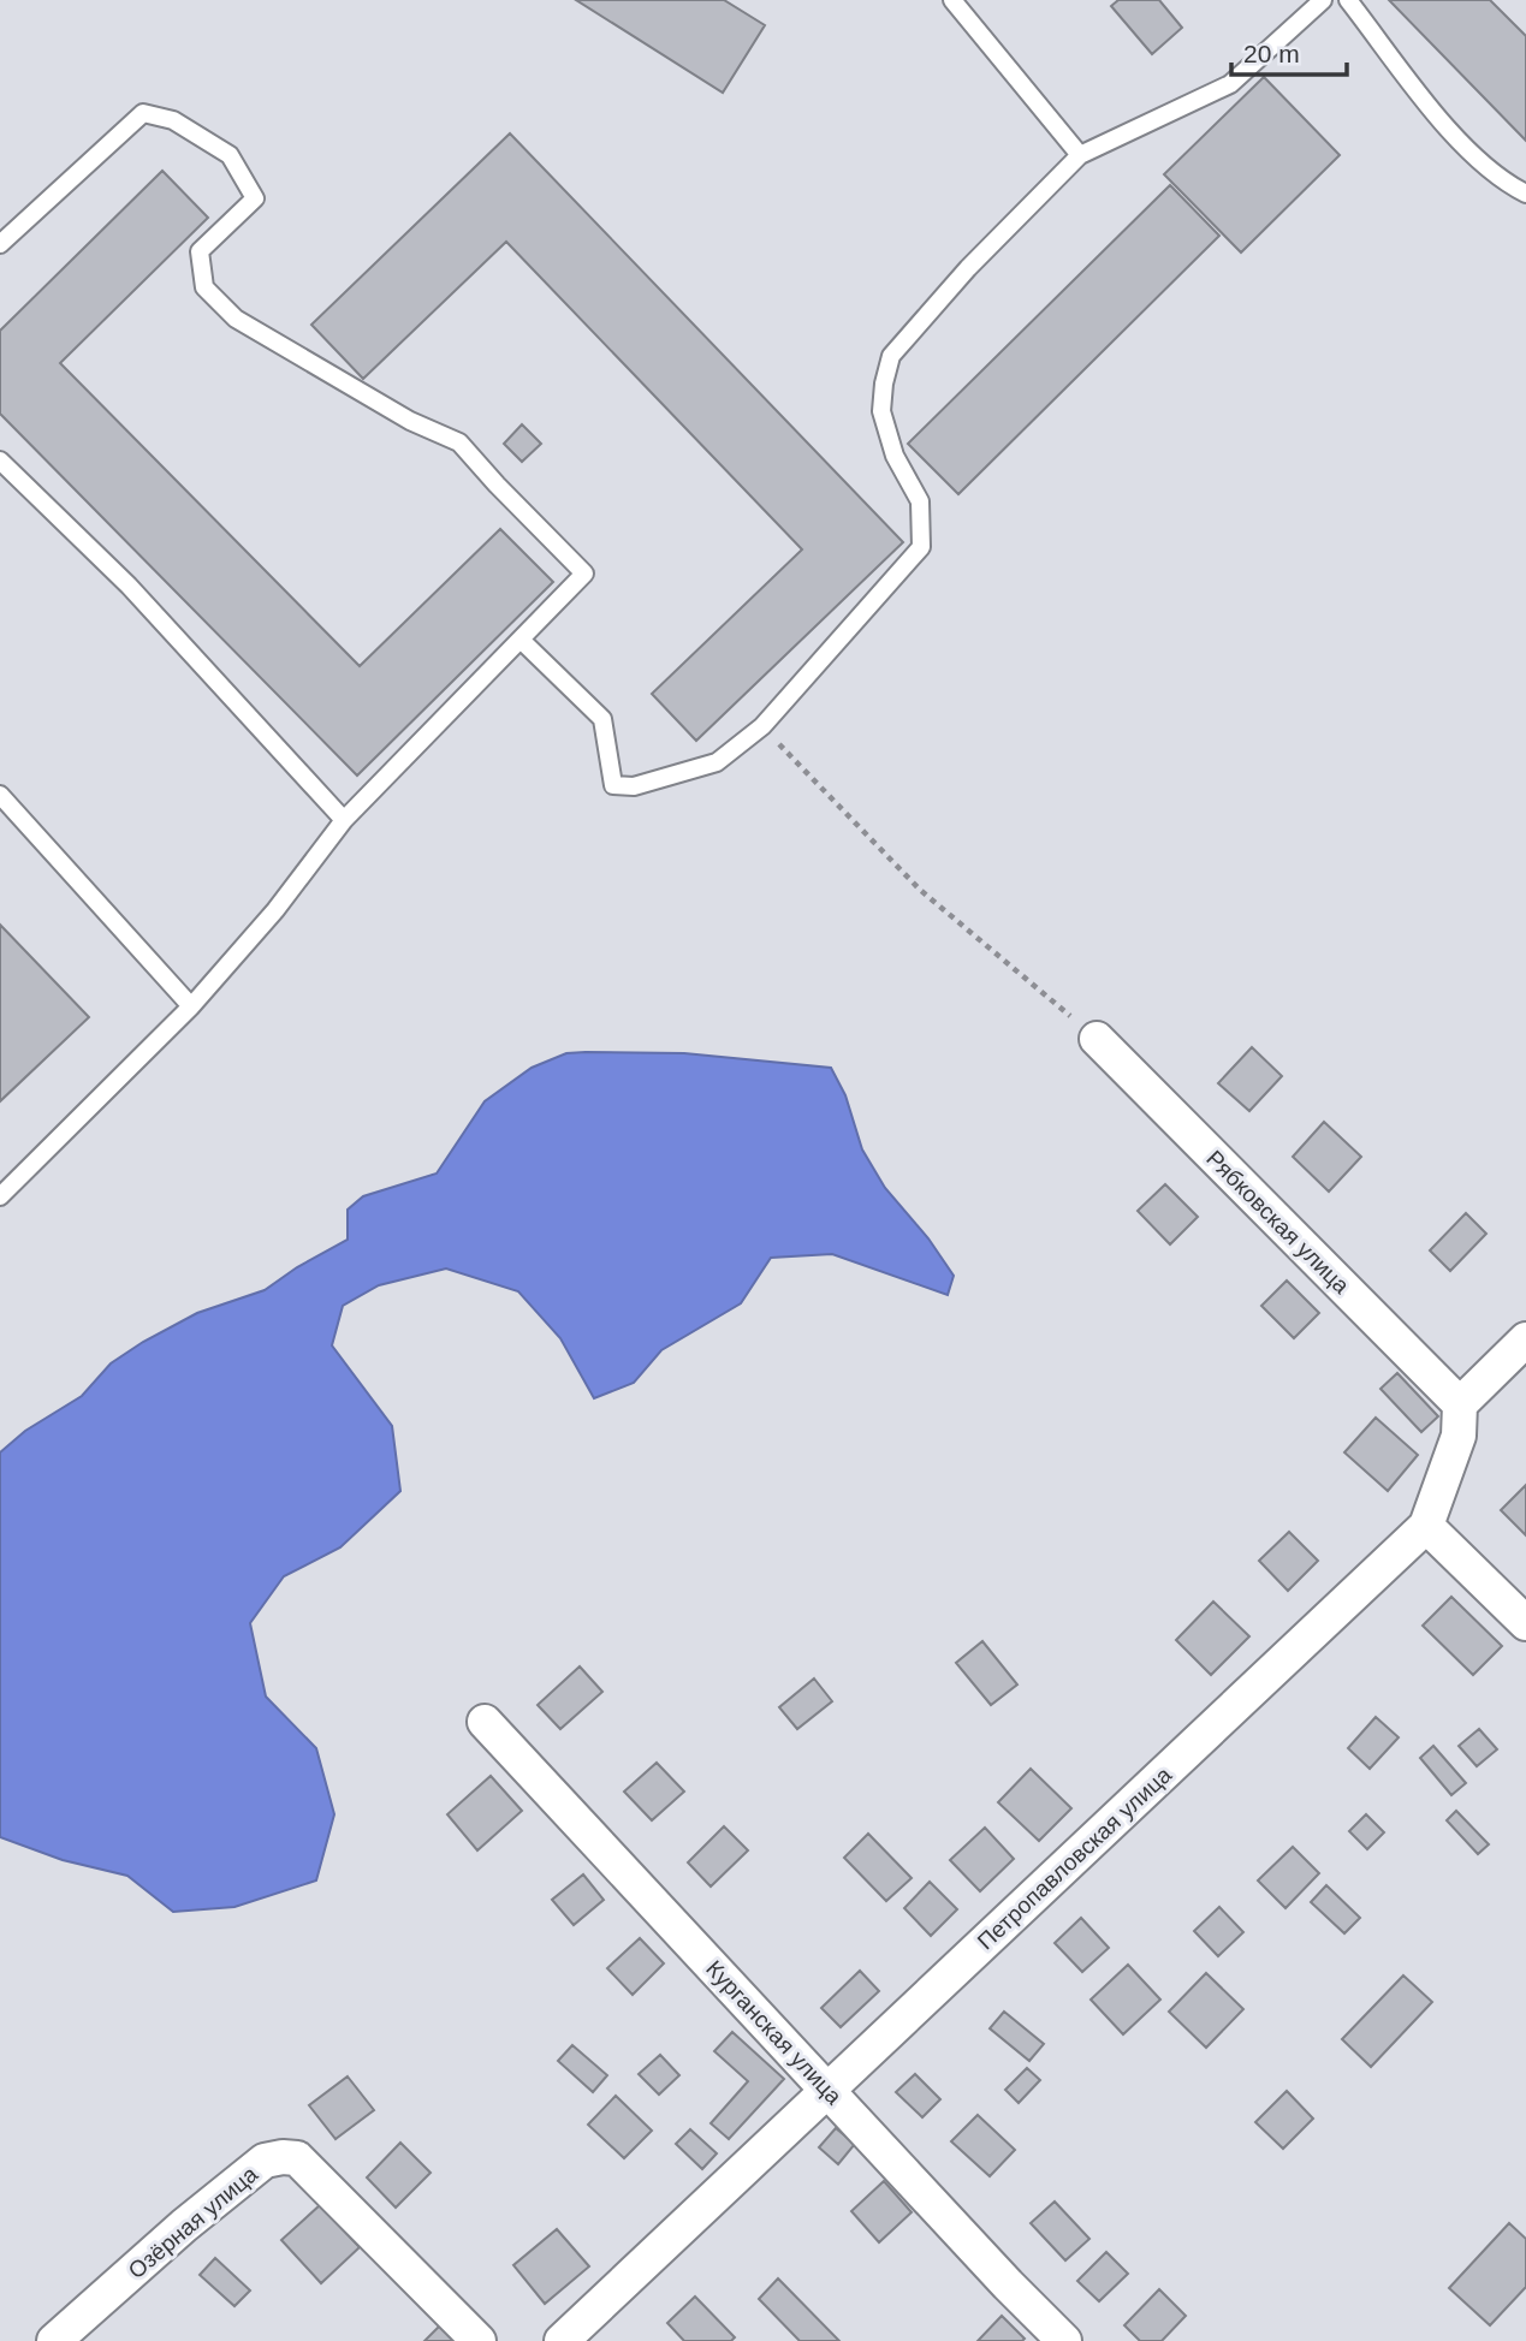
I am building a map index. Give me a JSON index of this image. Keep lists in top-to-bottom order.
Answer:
{
  "streets": {
    "street": [
      "Рябковская улица",
      "Петропавловская улица",
      "Курганская улица",
      "Озёрная улица"
    ]
  },
  "crossings": [
    ["Рябковская улица", "Петропавловская улица"],
    ["Петропавловская улица", "Курганская улица"]
  ],
  "scale_bar": "20 m"
}
